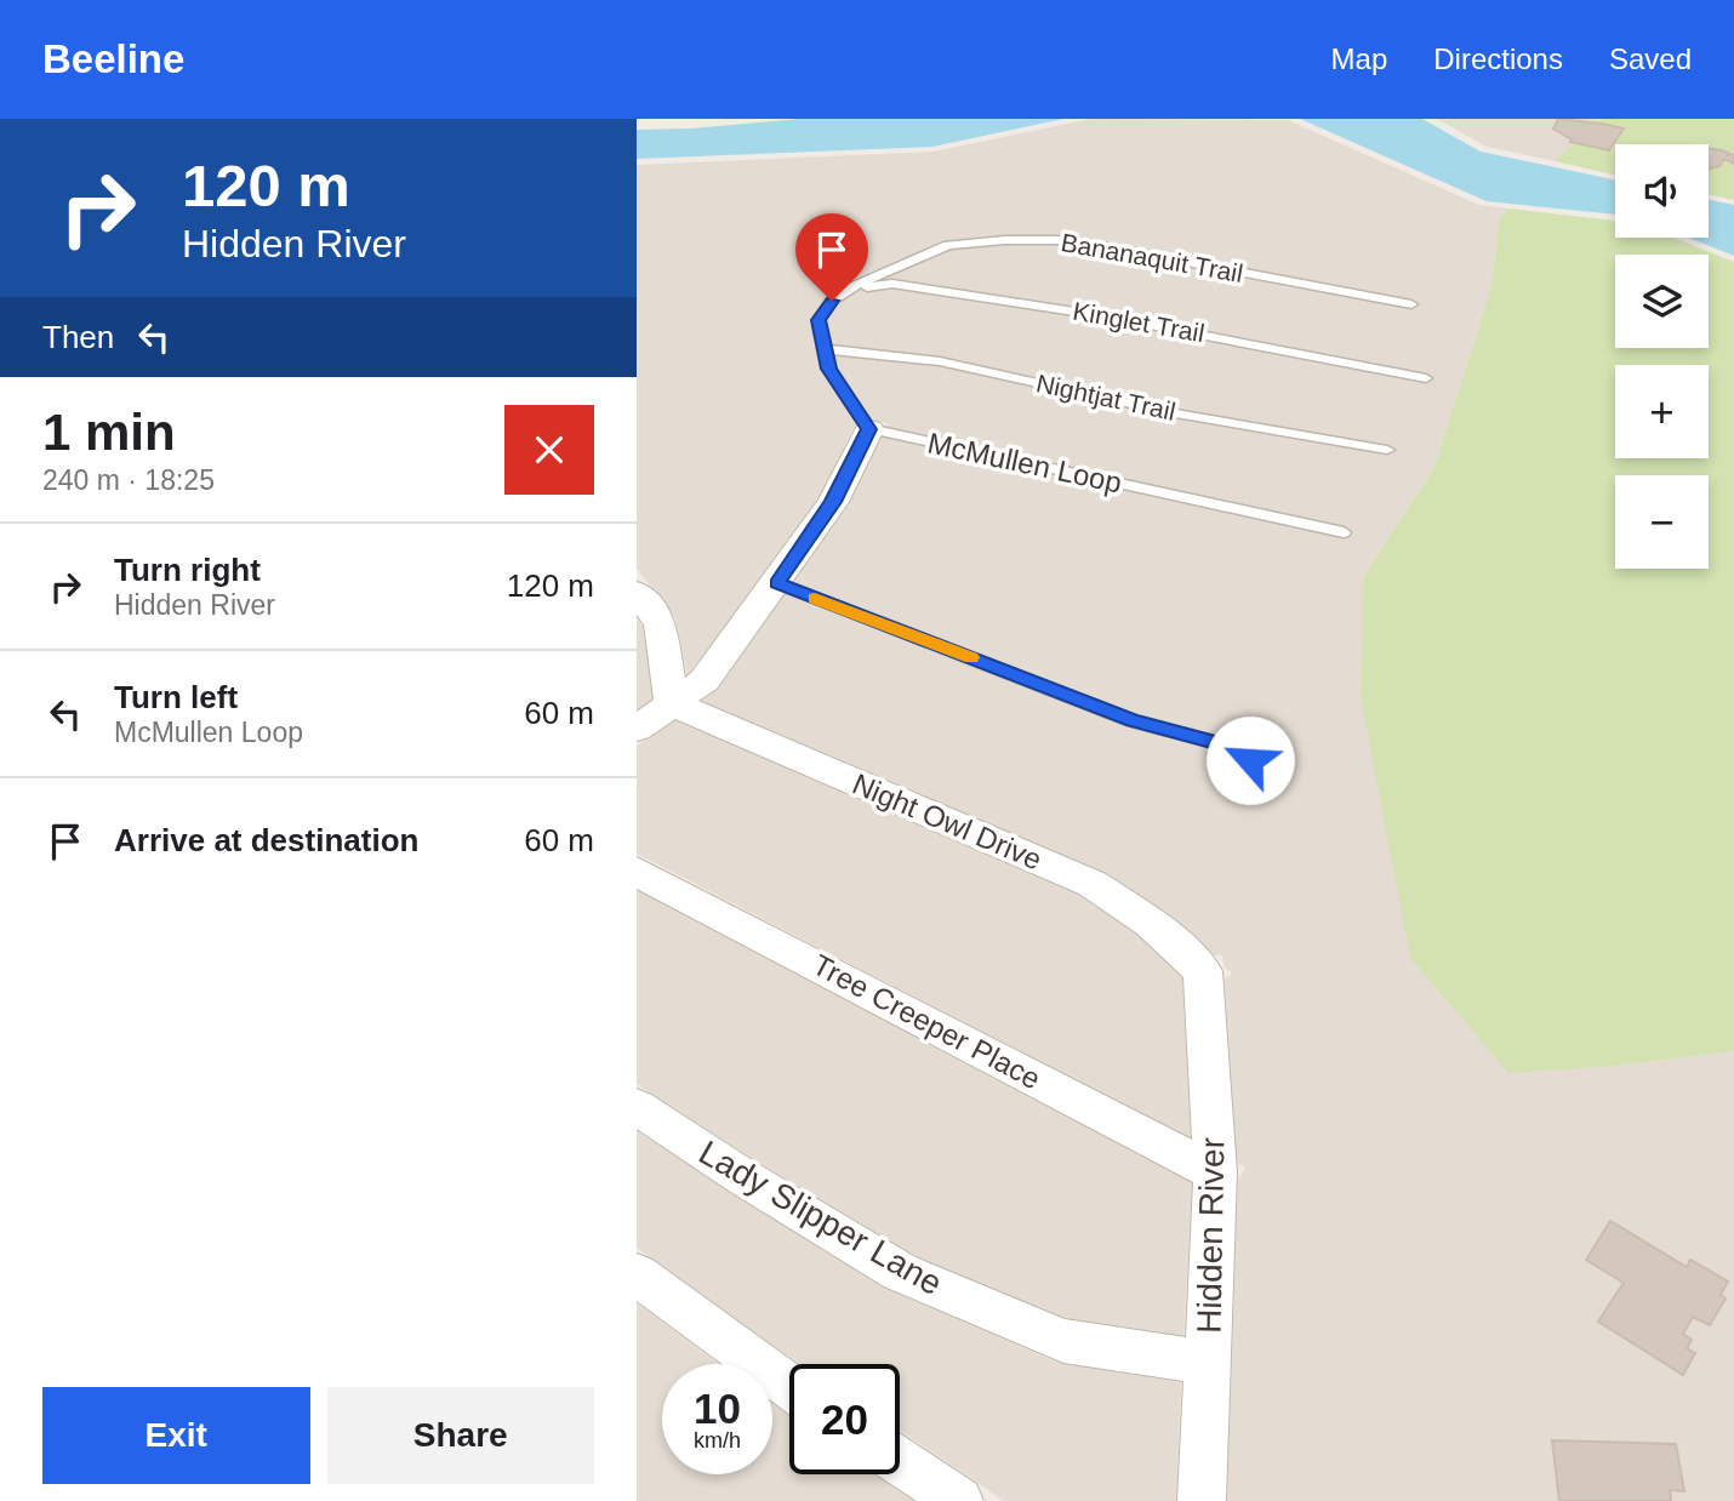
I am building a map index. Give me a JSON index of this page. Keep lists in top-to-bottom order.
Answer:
{
  "streets": {
    "street": [
      "Night Owl Drive",
      "Tree Creeper Place",
      "Lady Slipper Lane",
      "Hidden River"
    ],
    "lane": [
      "Bananaquit Trail",
      "Kinglet Trail",
      "Nightjat Trail",
      "McMullen Loop"
    ]
  },
  "crossings": [
    ["Bananaquit Trail", "Kinglet Trail"],
    ["Night Owl Drive", "Hidden River"],
    ["Tree Creeper Place", "Hidden River"],
    ["Lady Slipper Lane", "Hidden River"]
  ],
  "page": {
    "header": "Beeline",
    "nav": ["Map", "Directions", "Saved"],
    "turn": ["120 m", "Hidden River"],
    "map_buttons": ["+", "−"],
    "then": "Then",
    "heading": ["1 min", "240 m · 18:25"],
    "list": [
      {
        "name": "Turn right",
        "note": "Hidden River",
        "value": "120 m"
      },
      {
        "name": "Turn left",
        "note": "McMullen Loop",
        "value": "60 m"
      },
      {
        "name": "Arrive at destination",
        "value": "60 m"
      }
    ],
    "speed": "10 km/h",
    "limit": "20",
    "buttons": ["Exit", "Share"]
  }
}
